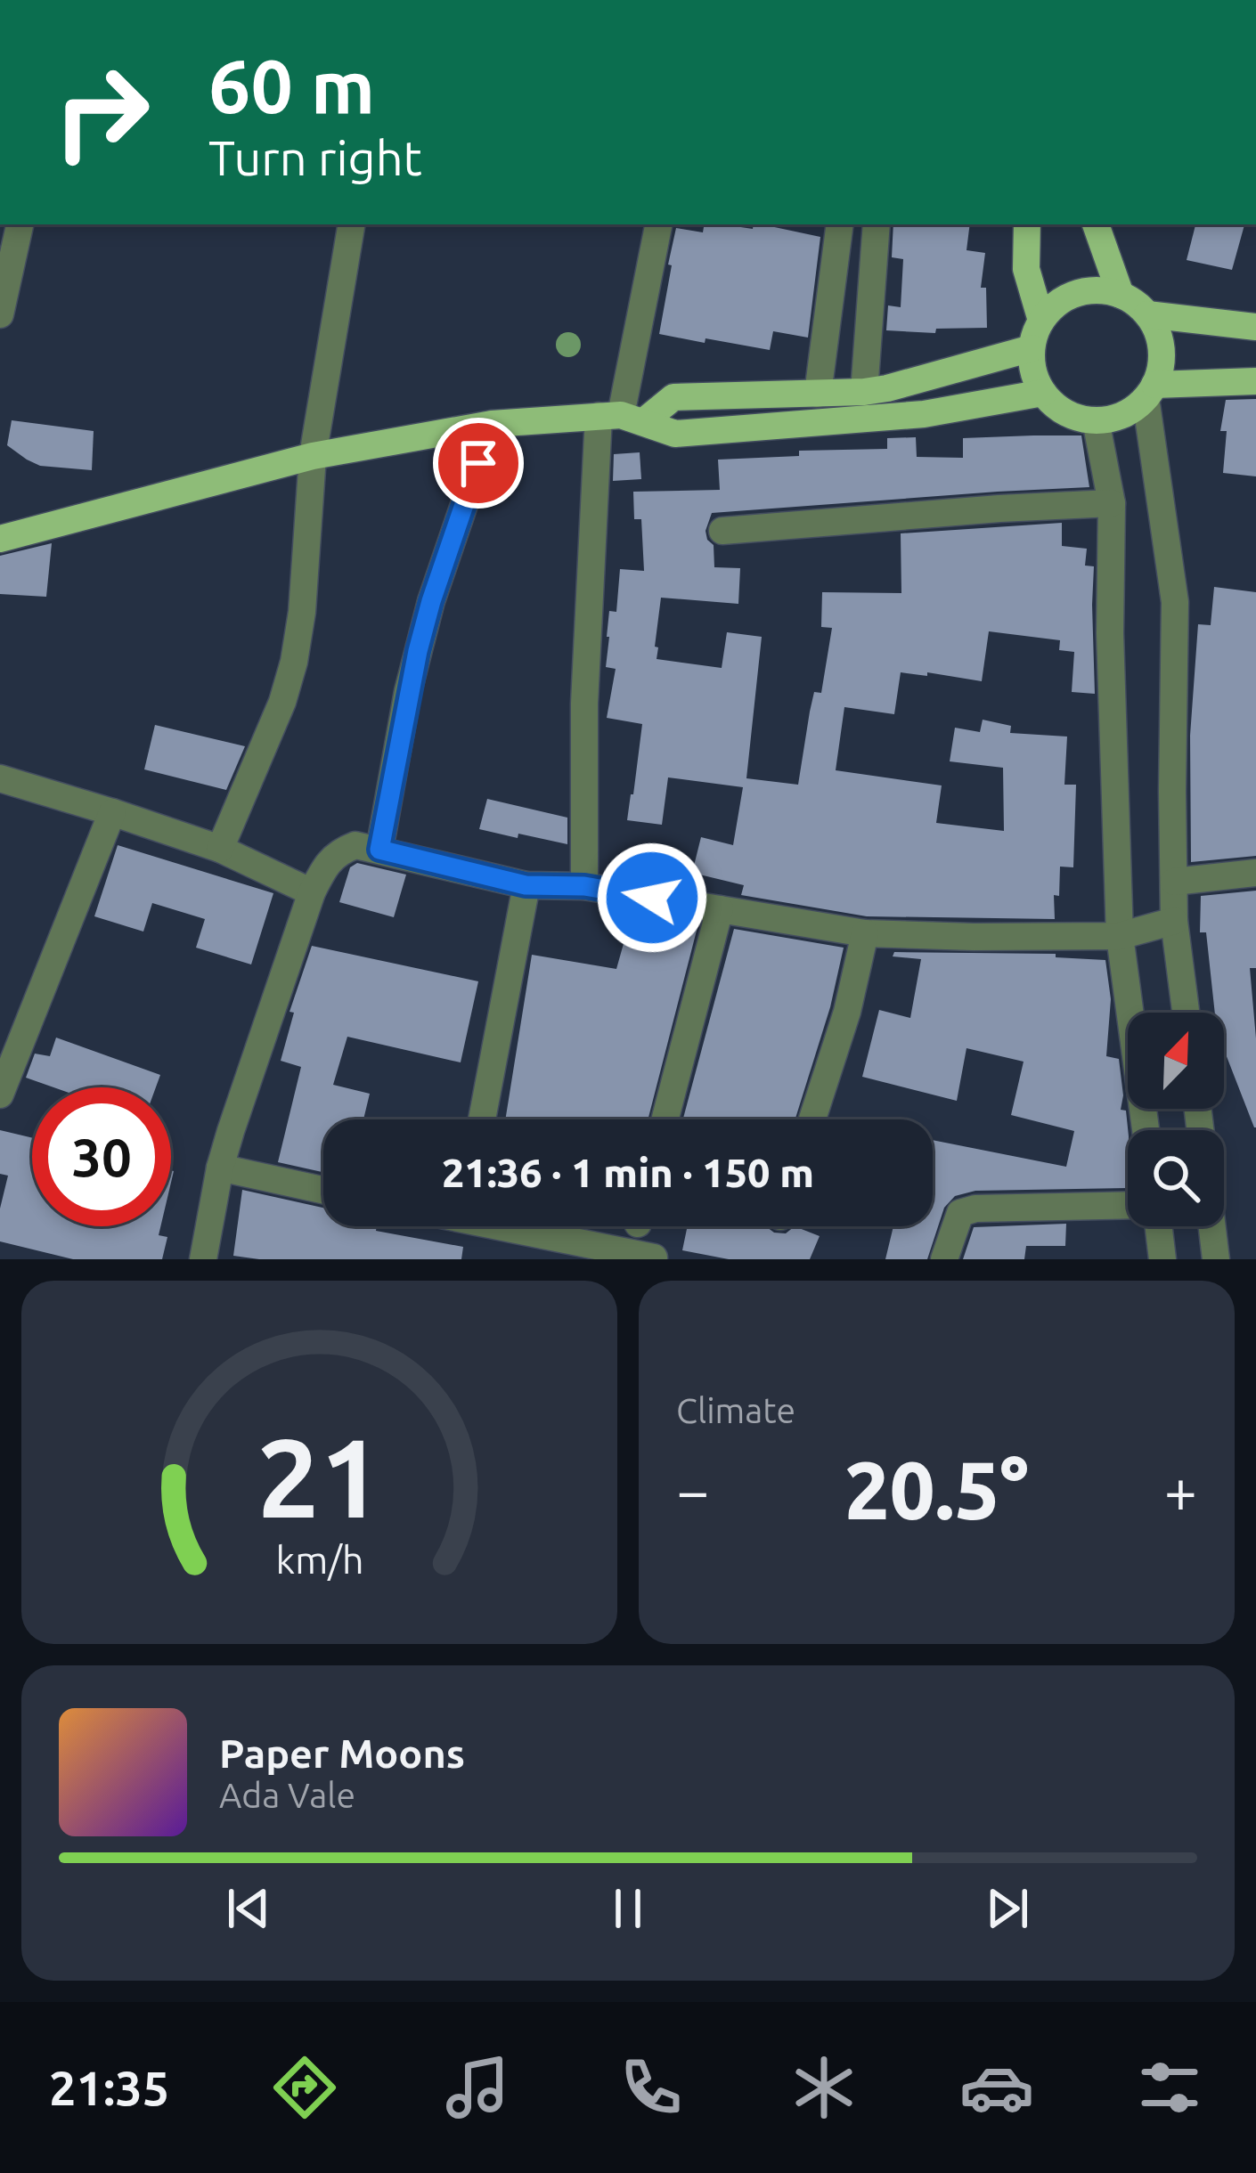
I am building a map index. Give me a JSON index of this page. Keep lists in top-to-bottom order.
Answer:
{
  "north": "top right",
  "page": {
    "turn": ["60 m", "Turn right"],
    "limit": "30",
    "trip": "21:36 · 1 min · 150 m",
    "tile": "Climate",
    "heat": ["−", "20.5°", "+"],
    "song": ["Paper Moons", "Ada Vale"],
    "tabs": "21:35",
    "gauge": ["21", "km/h"]
  }
}
